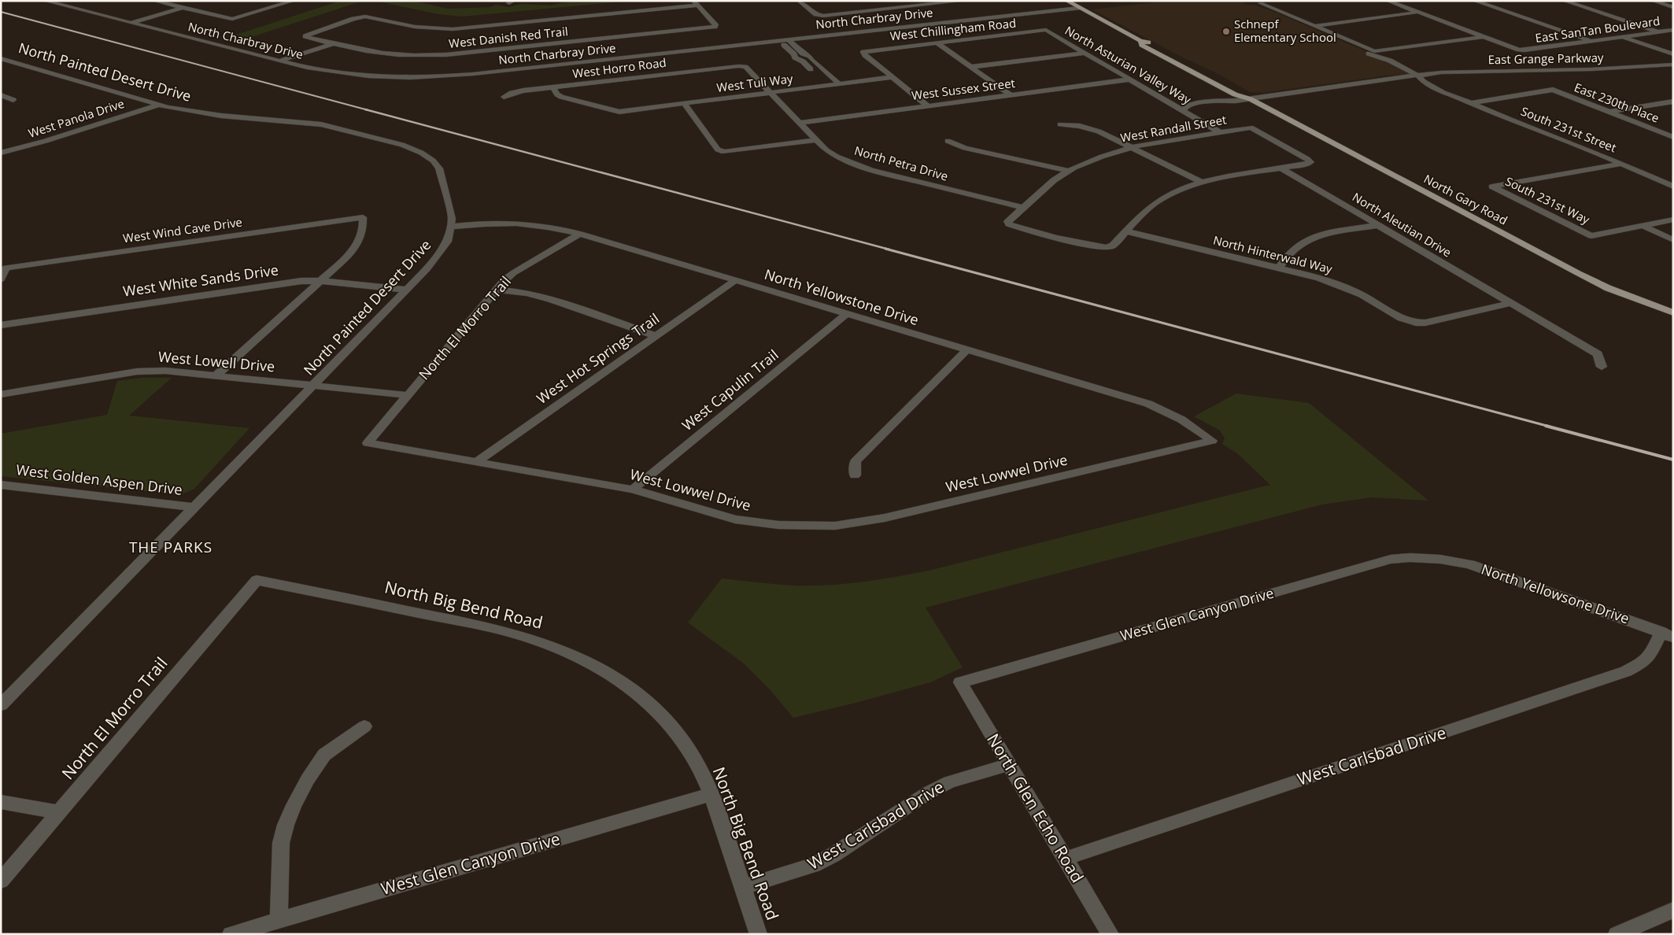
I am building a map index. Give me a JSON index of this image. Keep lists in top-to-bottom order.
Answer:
{
  "streets": {
    "main road": ["North Gary Road"],
    "street": [
      "North Charbray Drive",
      "West Chillingham Road",
      "East SanTan Boulevard",
      "West Danish Red Trail",
      "East Grange Parkway",
      "North Asturian Valley Way",
      "West Horro Road",
      "North Painted Desert Drive",
      "West Tuli Way",
      "West Sussex Street",
      "East 230th Place",
      "West Panola Drive",
      "West Randall Street",
      "South 231st Street",
      "North Petra Drive",
      "South 231st Way",
      "North Aleutian Drive",
      "West Wind Cave Drive",
      "North Hinterwald Way",
      "West White Sands Drive",
      "North Yellowstone Drive",
      "North El Morro Trail",
      "West Hot Springs Trail",
      "West Lowell Drive",
      "West Capulin Trail",
      "West Lowwel Drive",
      "West Golden Aspen Drive",
      "North Yellowsone Drive",
      "North Big Bend Road",
      "West Glen Canyon Drive",
      "West Carlsbad Drive",
      "North Glen Echo Road"
    ]
  },
  "crossings": [
    ["North Charbray Drive", "North Gary Road"],
    ["West Chillingham Road", "North Asturian Valley Way"],
    ["West Chillingham Road", "West Tuli Way"],
    ["East Grange Parkway", "South 231st Street"],
    ["East Grange Parkway", "North Gary Road"],
    ["North Asturian Valley Way", "West Sussex Street"],
    ["North Asturian Valley Way", "West Randall Street"],
    ["West Horro Road", "West Tuli Way"],
    ["West Horro Road", "North Petra Drive"],
    ["North Painted Desert Drive", "West Panola Drive"],
    ["North Painted Desert Drive", "West White Sands Drive"],
    ["North Painted Desert Drive", "North Yellowstone Drive"],
    ["North Painted Desert Drive", "West Lowell Drive"],
    ["North Painted Desert Drive", "West Golden Aspen Drive"],
    ["West Tuli Way", "North Petra Drive"],
    ["West Sussex Street", "North Petra Drive"],
    ["East 230th Place", "South 231st Street"],
    ["West Randall Street", "North Petra Drive"],
    ["West Randall Street", "North Aleutian Drive"],
    ["West Randall Street", "North Hinterwald Way"],
    ["South 231st Street", "South 231st Way"],
    ["North Aleutian Drive", "North Hinterwald Way"],
    ["West Wind Cave Drive", "West White Sands Drive"],
    ["North Yellowstone Drive", "North El Morro Trail"],
    ["North Yellowstone Drive", "West Hot Springs Trail"],
    ["North Yellowstone Drive", "West Capulin Trail"],
    ["North Yellowstone Drive", "West Lowwel Drive"],
    ["North El Morro Trail", "West Lowell Drive"],
    ["North El Morro Trail", "West Lowwel Drive"],
    ["North El Morro Trail", "North Big Bend Road"],
    ["West Hot Springs Trail", "West Lowwel Drive"],
    ["West Capulin Trail", "West Lowwel Drive"],
    ["North Yellowsone Drive", "West Glen Canyon Drive"],
    ["North Yellowsone Drive", "West Carlsbad Drive"],
    ["North Big Bend Road", "West Glen Canyon Drive"],
    ["North Big Bend Road", "West Carlsbad Drive"],
    ["West Glen Canyon Drive", "North Glen Echo Road"],
    ["West Carlsbad Drive", "North Glen Echo Road"]
  ],
  "districts": ["THE PARKS"],
  "places": ["Schnepf Elementary School"]
}
